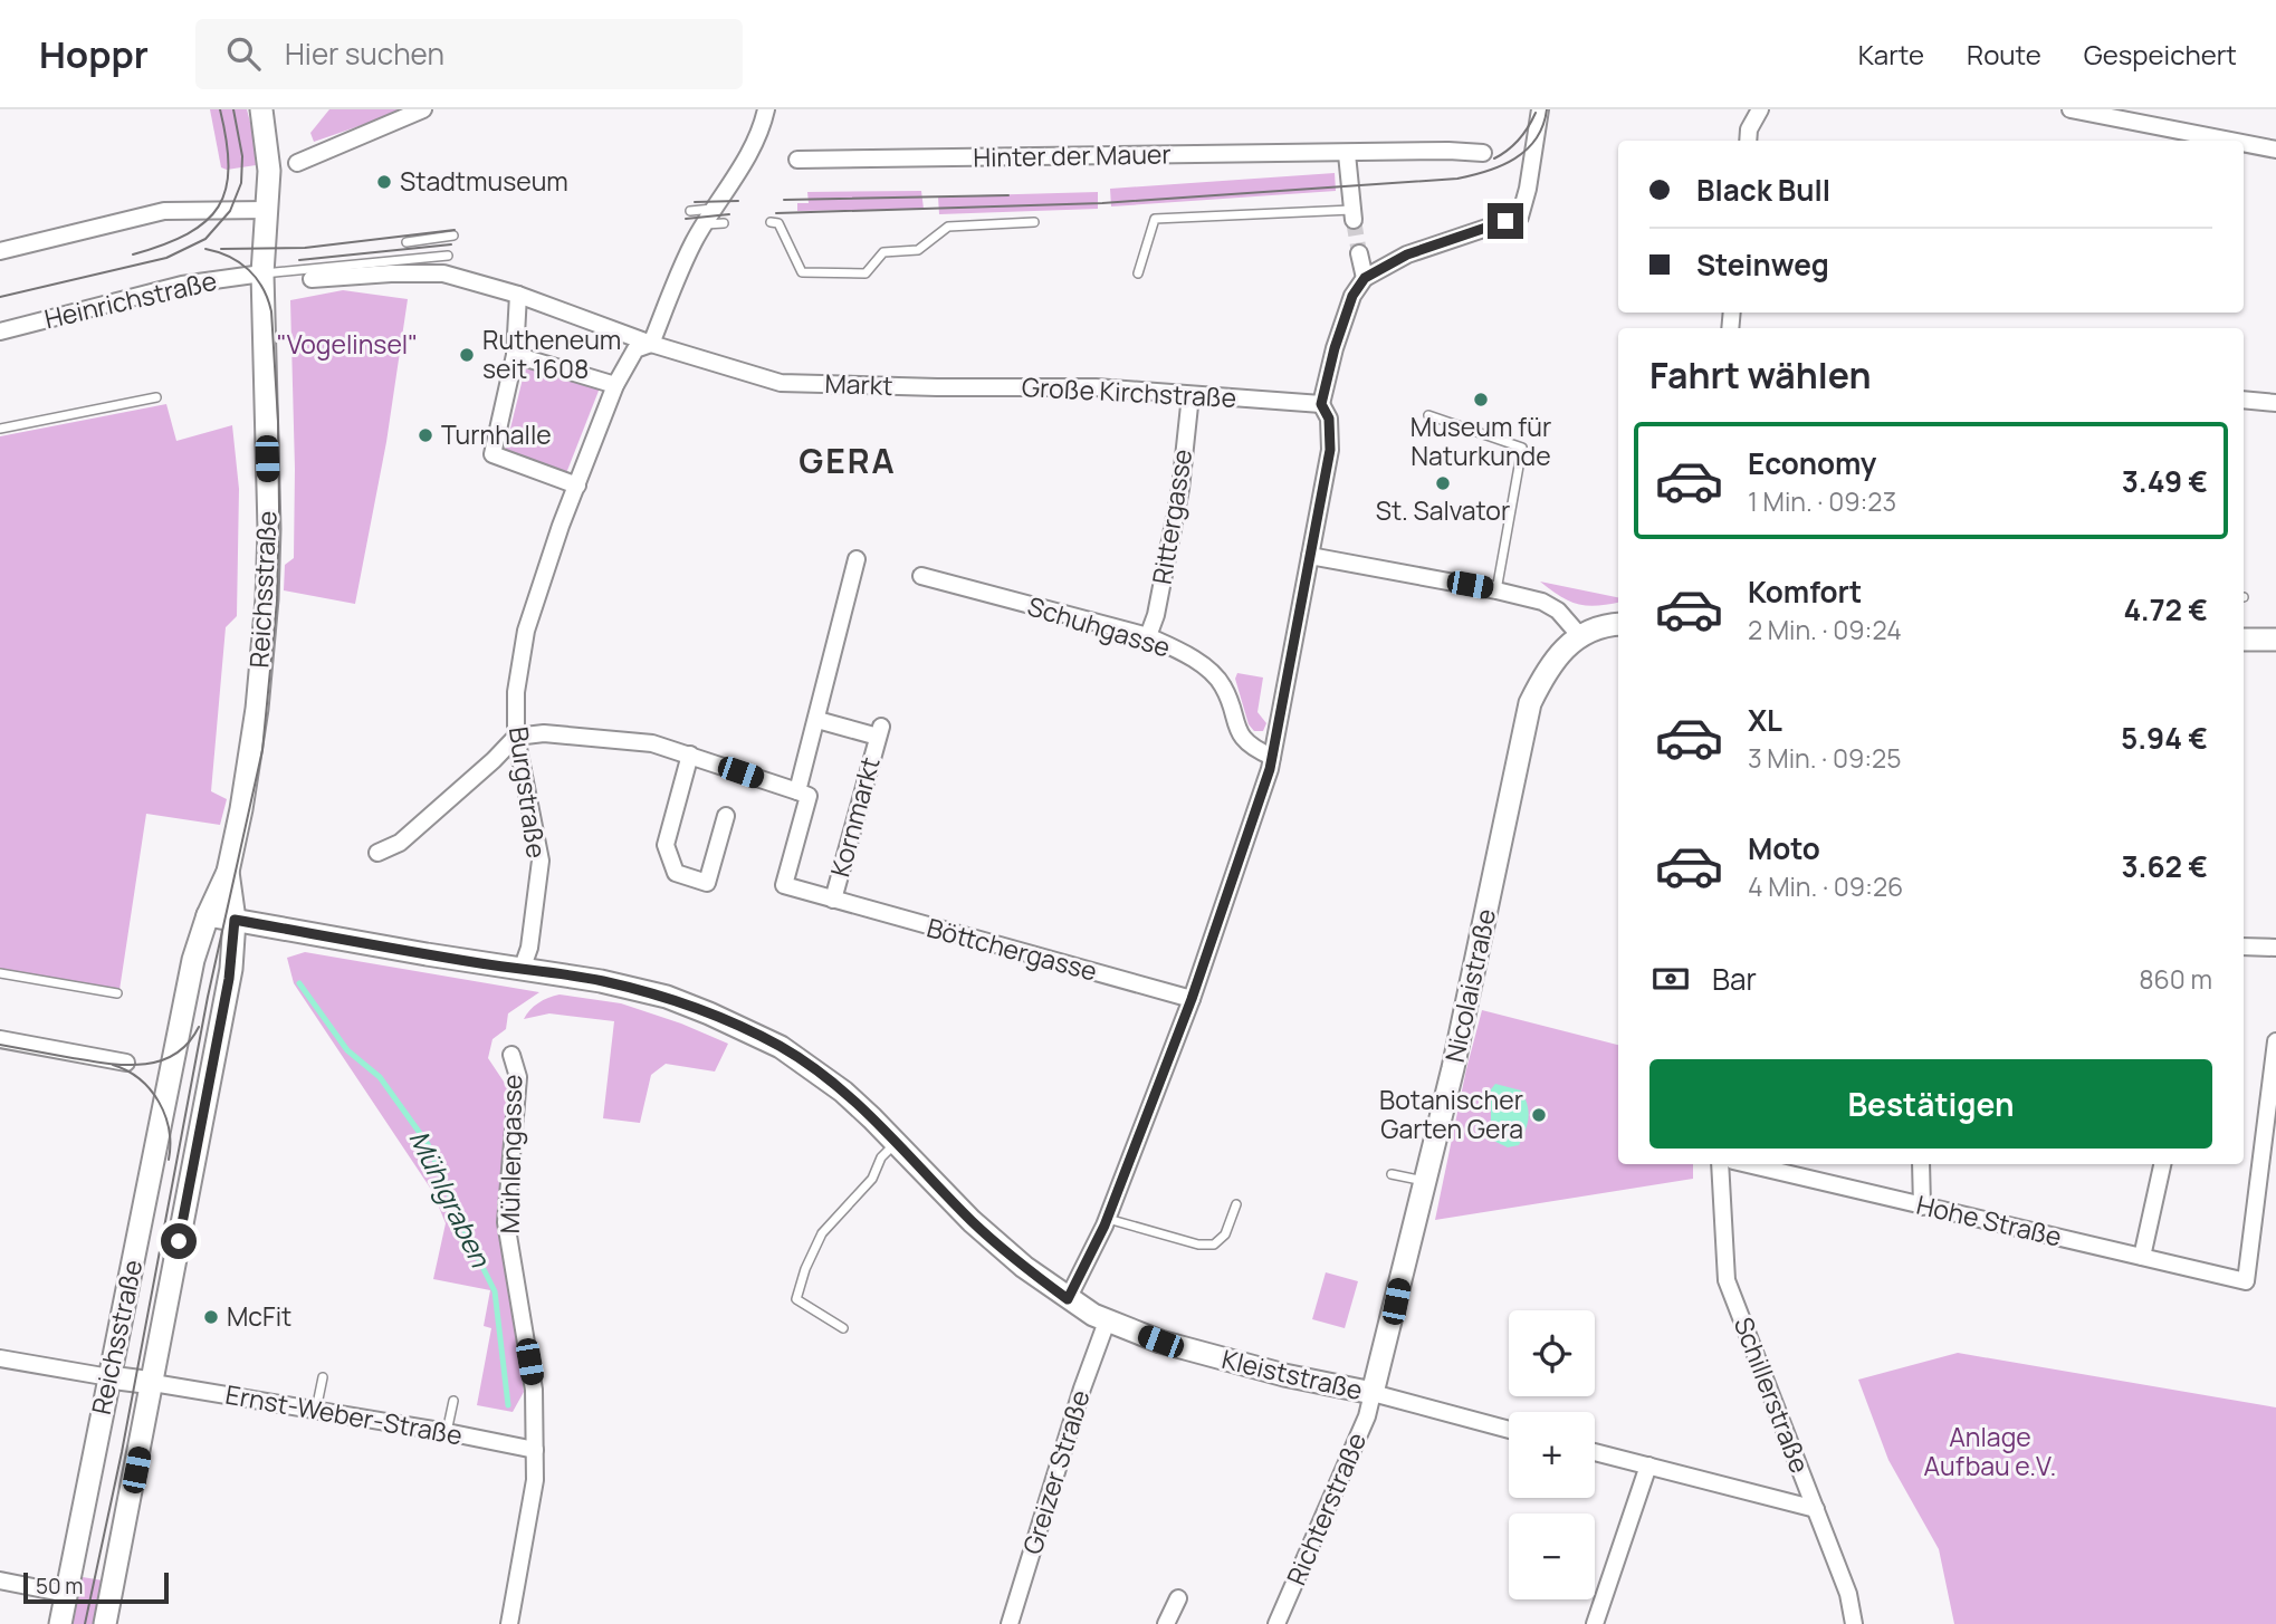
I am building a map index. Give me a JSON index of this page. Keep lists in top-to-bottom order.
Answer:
{
  "streets": {
    "main road": ["Reichsstraße", "Nicolaistraße", "Kleiststraße"],
    "street": [
      "Hinter der Mauer",
      "Heinrichstraße",
      "Markt",
      "Große Kirchstraße",
      "Rittergasse",
      "Schuhgasse",
      "Burgstraße",
      "Kornmarkt",
      "Böttchergasse",
      "Mühlengasse",
      "Hohe Straße",
      "Schillerstraße",
      "Ernst-Weber-Straße",
      "Greizer Straße",
      "Richterstraße"
    ]
  },
  "crossings": [
    ["Heinrichstraße", "Reichsstraße"],
    ["Markt", "Große Kirchstraße"],
    ["Markt", "Burgstraße"],
    ["Große Kirchstraße", "Rittergasse"],
    ["Rittergasse", "Schuhgasse"],
    ["Reichsstraße", "Kleiststraße"],
    ["Reichsstraße", "Ernst-Weber-Straße"],
    ["Burgstraße", "Kleiststraße"],
    ["Kornmarkt", "Böttchergasse"],
    ["Nicolaistraße", "Kleiststraße"],
    ["Nicolaistraße", "Richterstraße"],
    ["Mühlengasse", "Ernst-Weber-Straße"],
    ["Kleiststraße", "Greizer Straße"],
    ["Kleiststraße", "Richterstraße"]
  ],
  "districts": ["GERA"],
  "water": ["Mühlgraben"],
  "parks": ["\"Vogelinsel\"", "Anlage Aufbau e.V."],
  "places": [
    "Stadtmuseum",
    "Rutheneum seit 1608",
    "Museum für Naturkunde",
    "Turnhalle",
    "St. Salvator",
    "Botanischer Garten Gera",
    "McFit"
  ],
  "scale_bar": "50 m",
  "page": {
    "header": "Hoppr",
    "search": "Hier suchen",
    "nav": ["Karte", "Route", "Gespeichert"],
    "banner": ["Black Bull", "Steinweg"],
    "heading": "Fahrt wählen",
    "list": [
      {
        "name": "Economy",
        "note": "1 Min. · 09:23",
        "value": "3.49 €"
      },
      {
        "name": "Komfort",
        "note": "2 Min. · 09:24",
        "value": "4.72 €"
      },
      {
        "name": "XL",
        "note": "3 Min. · 09:25",
        "value": "5.94 €"
      },
      {
        "name": "Moto",
        "note": "4 Min. · 09:26",
        "value": "3.62 €"
      }
    ],
    "pay": ["Bar", "860 m"],
    "buttons": "Bestätigen",
    "map_buttons": ["+", "−"],
    "scale": "50 m"
  }
}
